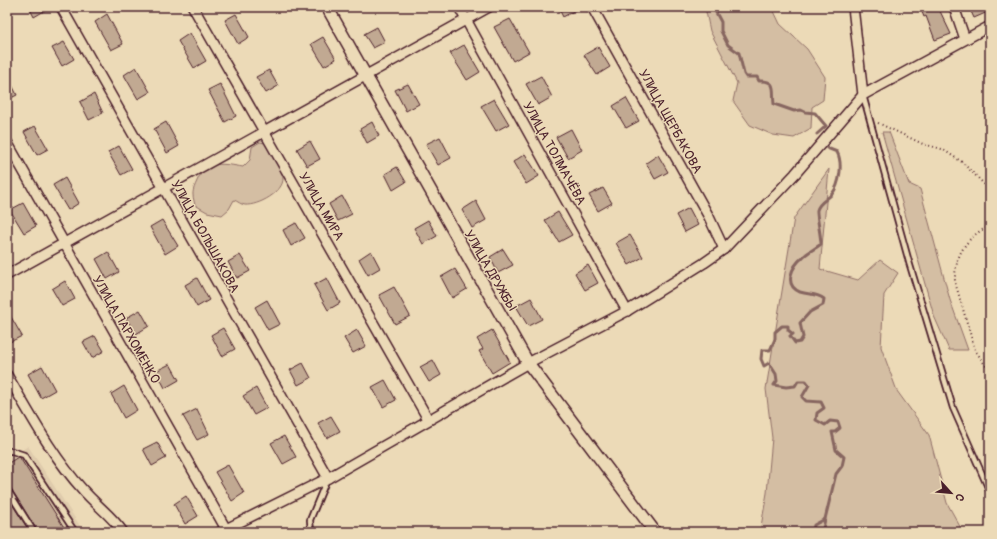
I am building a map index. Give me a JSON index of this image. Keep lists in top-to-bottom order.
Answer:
{
  "streets": {
    "street": [
      "УЛИЦА ЩЕРБАКОВА",
      "УЛИЦА ТОЛМАЧЁВА",
      "УЛИЦА МИРА",
      "УЛИЦА БОЛЬШАКОВА",
      "УЛИЦА ДРУЖБЫ",
      "УЛИЦА ПАРХОМЕНКО"
    ]
  },
  "north": "bottom right"
}
